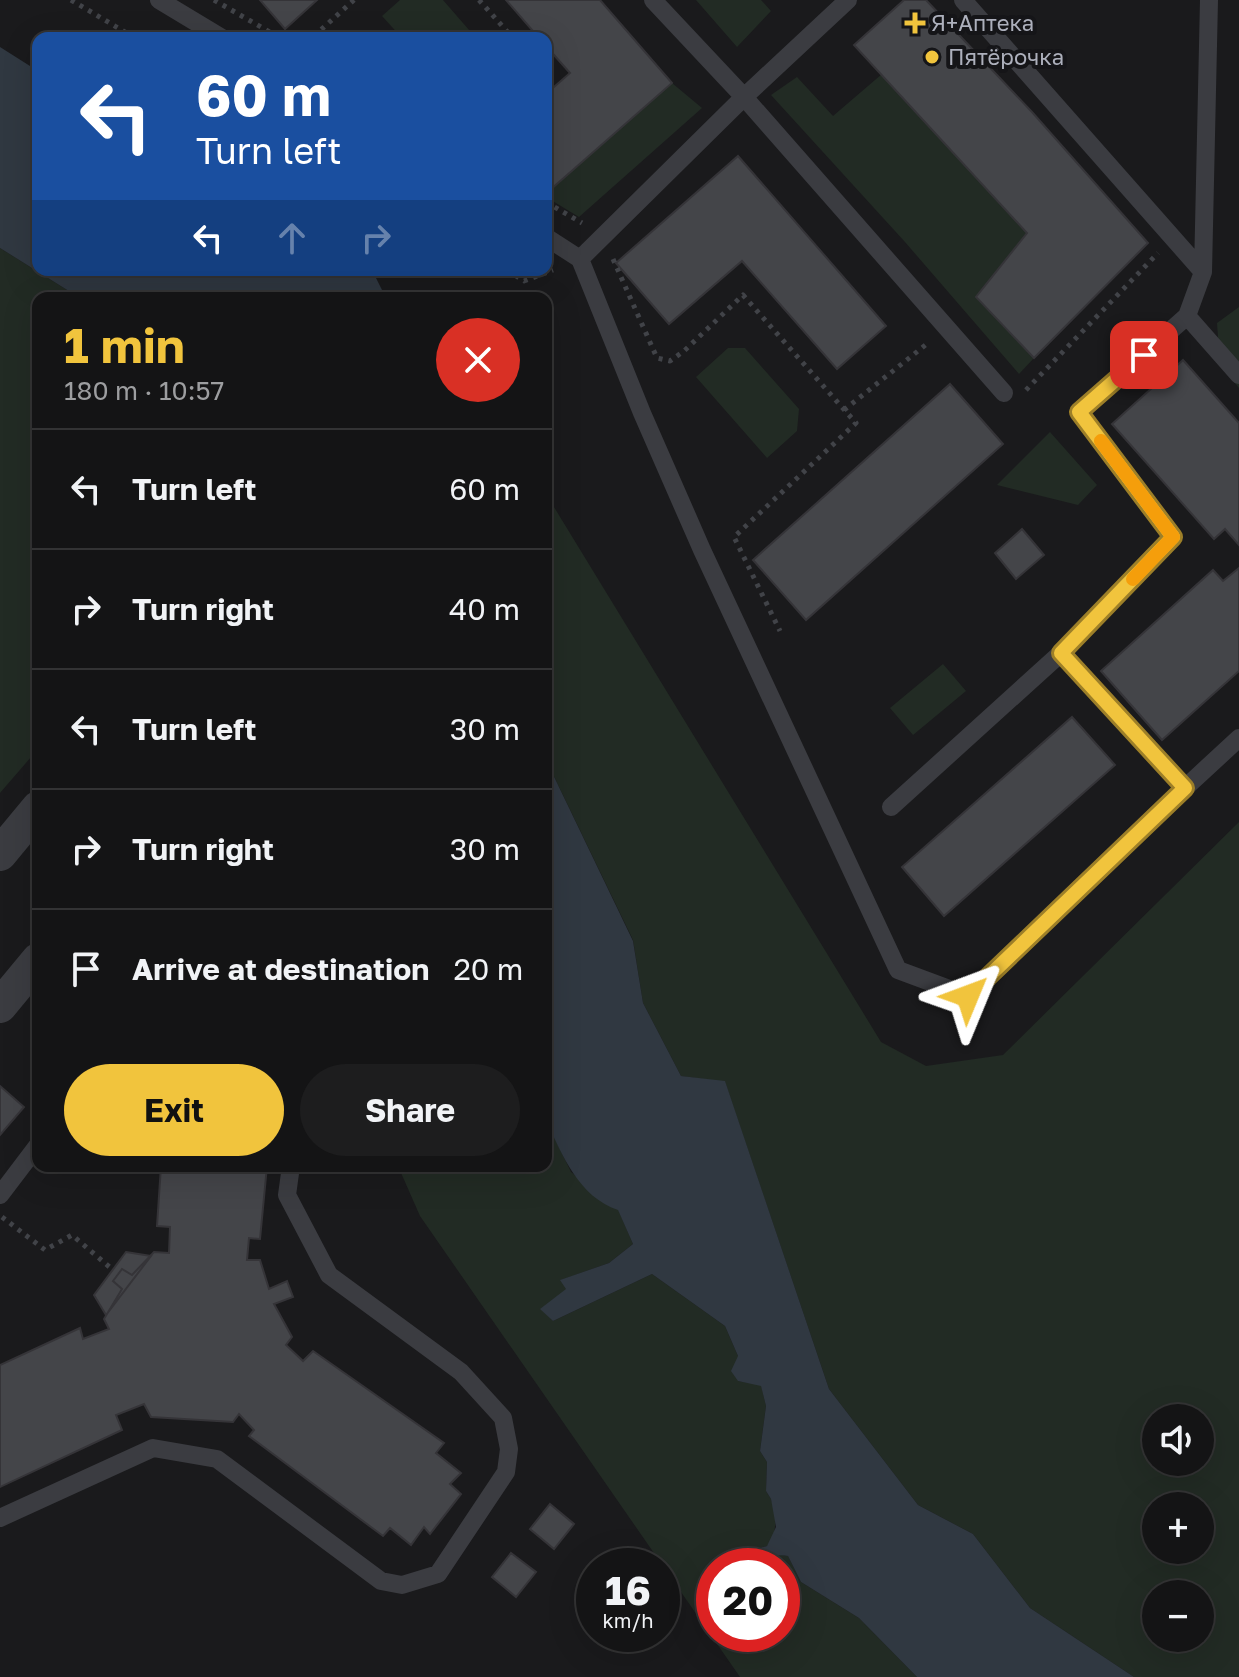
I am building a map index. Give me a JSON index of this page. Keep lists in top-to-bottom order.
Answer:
{
  "places": {
    "health": ["Я+Аптека"],
    "other": ["Пятёрочка"]
  },
  "page": {
    "turn": ["60 m", "Turn left"],
    "heading": ["1 min", "180 m · 10:57"],
    "list": [
      {
        "name": "Turn left",
        "value": "60 m"
      },
      {
        "name": "Turn right",
        "value": "40 m"
      },
      {
        "name": "Turn left",
        "value": "30 m"
      },
      {
        "name": "Turn right",
        "value": "30 m"
      },
      {
        "name": "Arrive at destination",
        "value": "20 m"
      }
    ],
    "buttons": ["Exit", "Share"],
    "map_buttons": ["+", "−"],
    "speed": "16 km/h",
    "limit": "20"
  }
}
